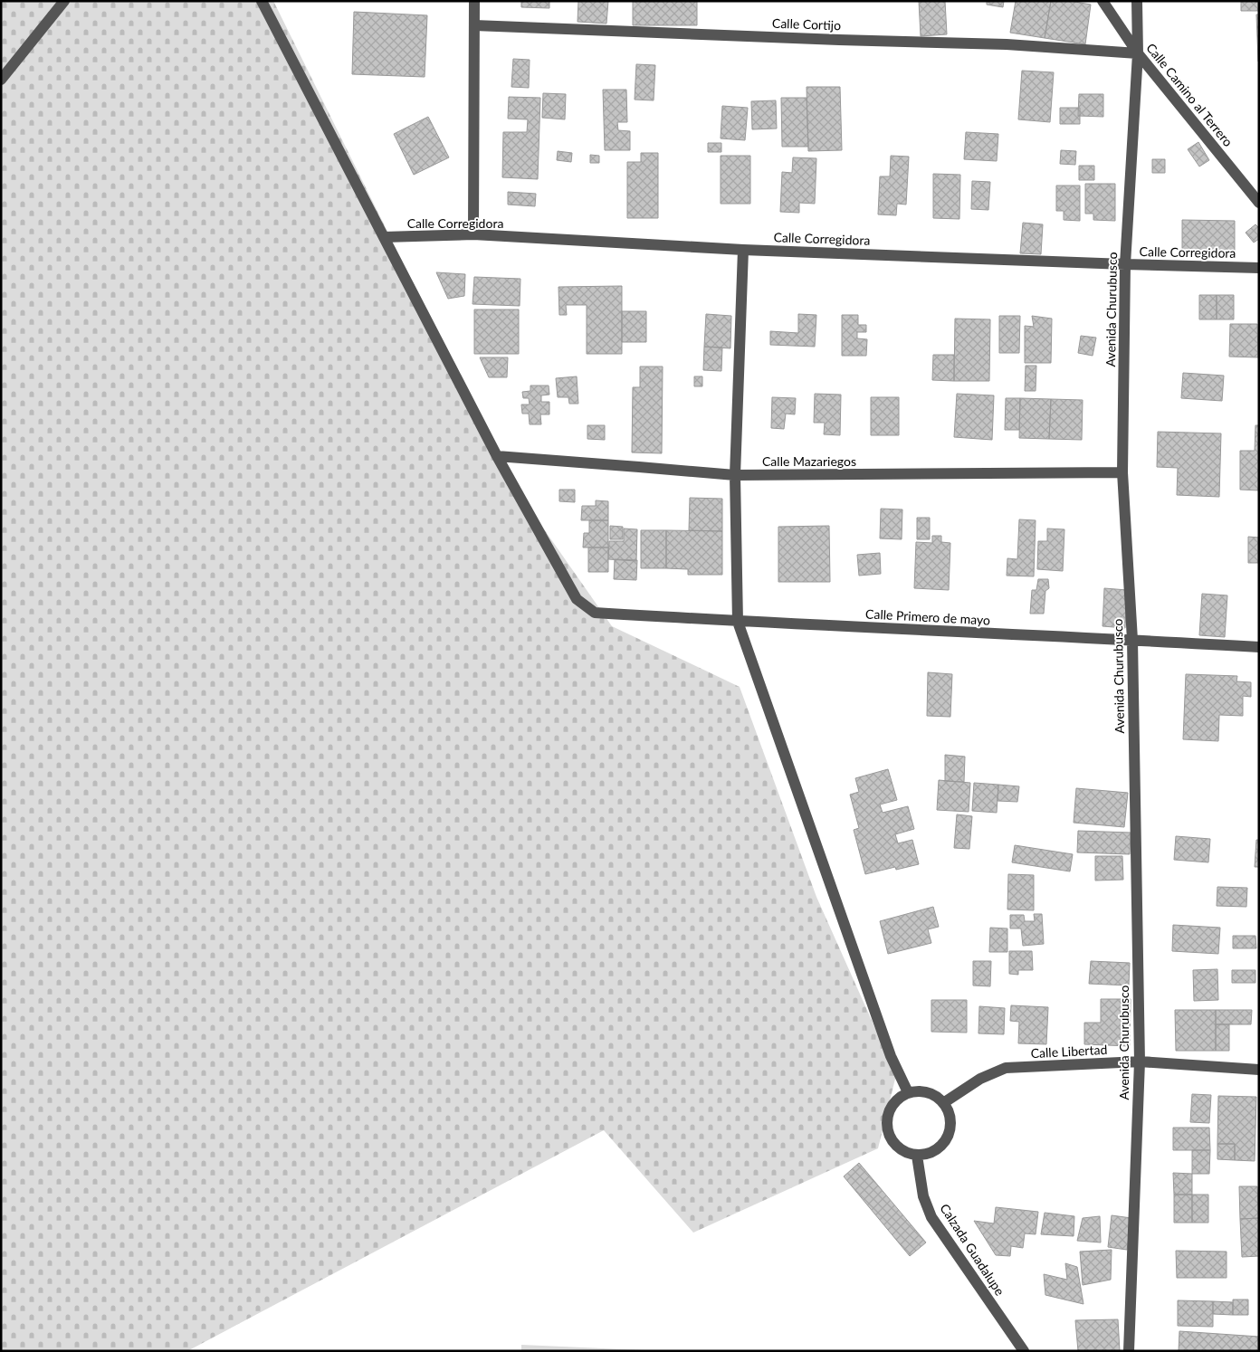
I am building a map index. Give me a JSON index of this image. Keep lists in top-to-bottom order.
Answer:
{
  "streets": {
    "street": [
      "Calle Cortijo",
      "Calle Camino al Terrero",
      "Calle Corregidora",
      "Avenida Churubusco",
      "Calle Mazariegos",
      "Calle Primero de mayo",
      "Calle Libertad",
      "Calzada Guadalupe"
    ]
  },
  "crossings": [
    ["Calle Cortijo", "Calle Camino al Terrero"],
    ["Calle Cortijo", "Avenida Churubusco"],
    ["Calle Camino al Terrero", "Avenida Churubusco"],
    ["Calle Corregidora", "Avenida Churubusco"],
    ["Avenida Churubusco", "Calle Mazariegos"],
    ["Avenida Churubusco", "Calle Primero de mayo"],
    ["Avenida Churubusco", "Calle Libertad"],
    ["Calle Mazariegos", "Calle Primero de mayo"],
    ["Calle Libertad", "Calzada Guadalupe"]
  ]
}
